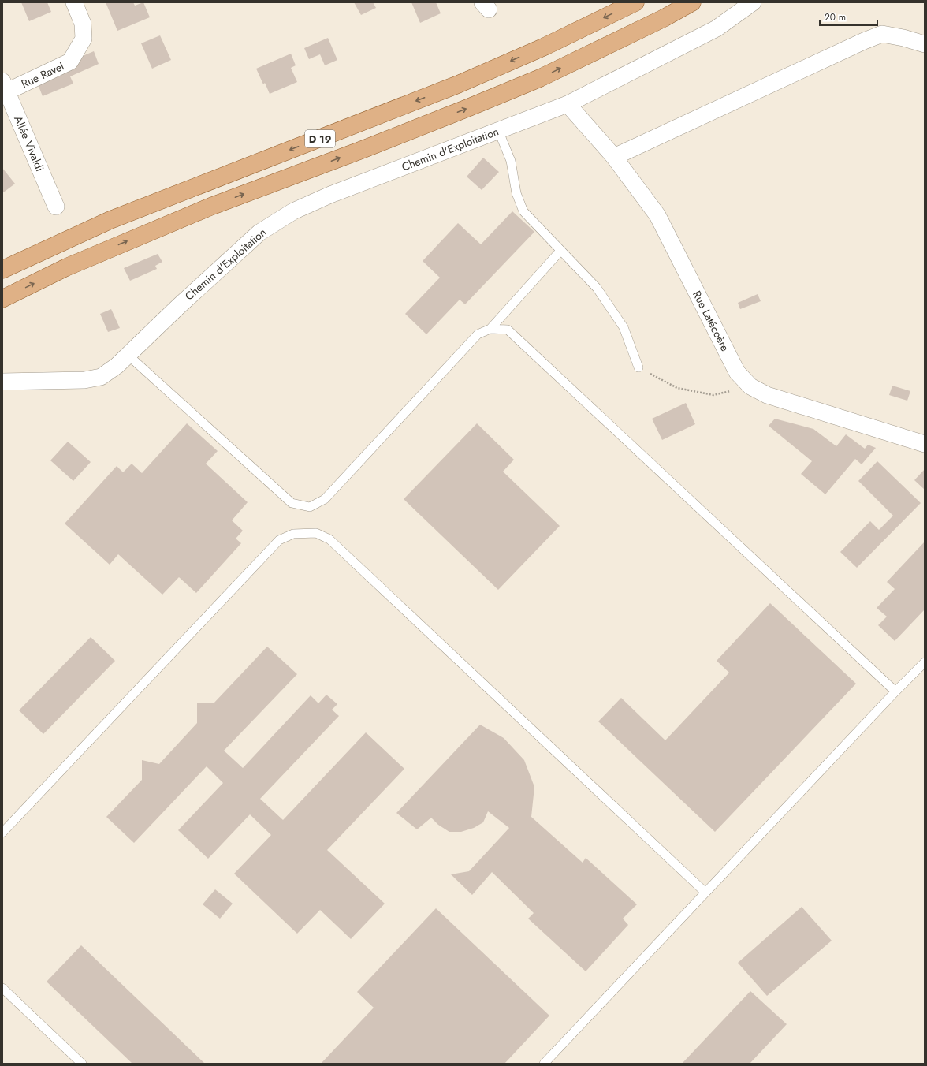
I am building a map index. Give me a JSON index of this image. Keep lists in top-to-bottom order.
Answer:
{
  "streets": {
    "main road": ["D 19"],
    "street": [
      "Rue Ravel",
      "Allée Vivaldi",
      "Chemin d'Exploitation",
      "Rue Latécoère"
    ]
  },
  "crossings": [
    ["Rue Ravel", "Allée Vivaldi"],
    ["Chemin d'Exploitation", "Rue Latécoère"]
  ],
  "scale_bar": "20 m"
}
